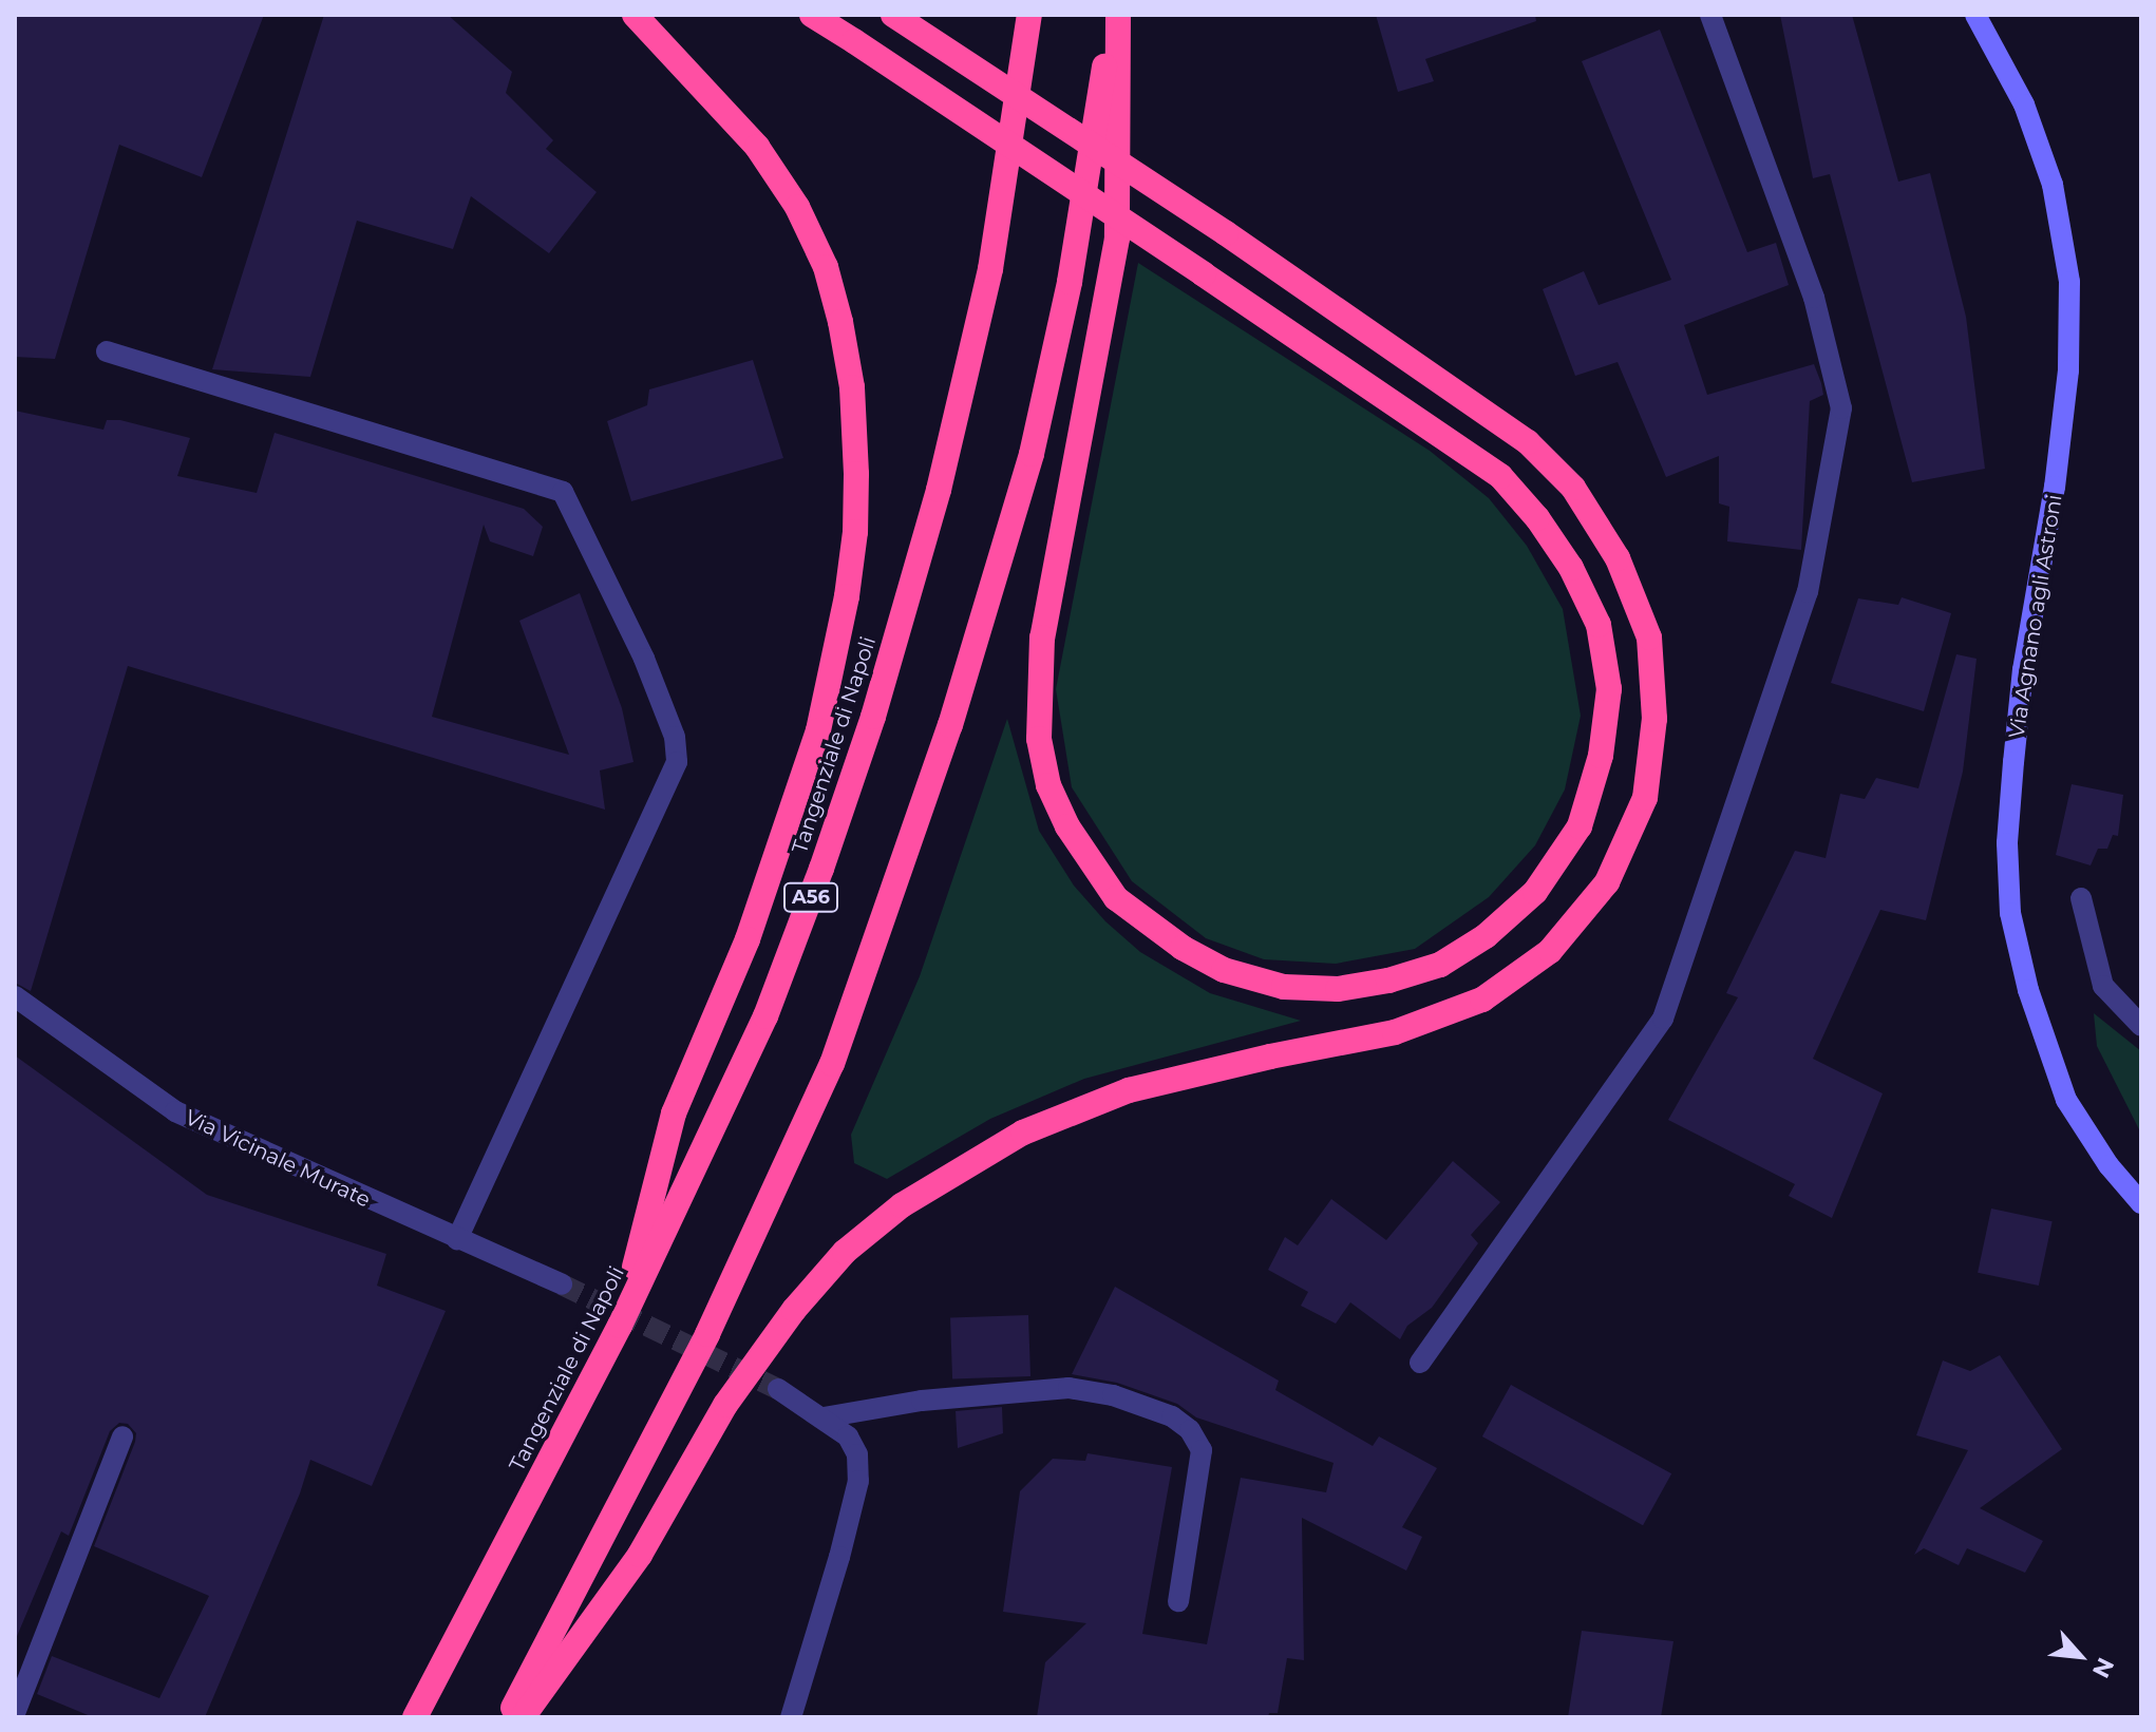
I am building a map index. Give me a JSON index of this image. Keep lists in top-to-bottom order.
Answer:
{
  "streets": {
    "highway": ["Tangenziale di Napoli", "A56"],
    "street": ["Via Agnano agli Astroni", "Via Vicinale Murate"]
  },
  "north": "bottom right"
}
